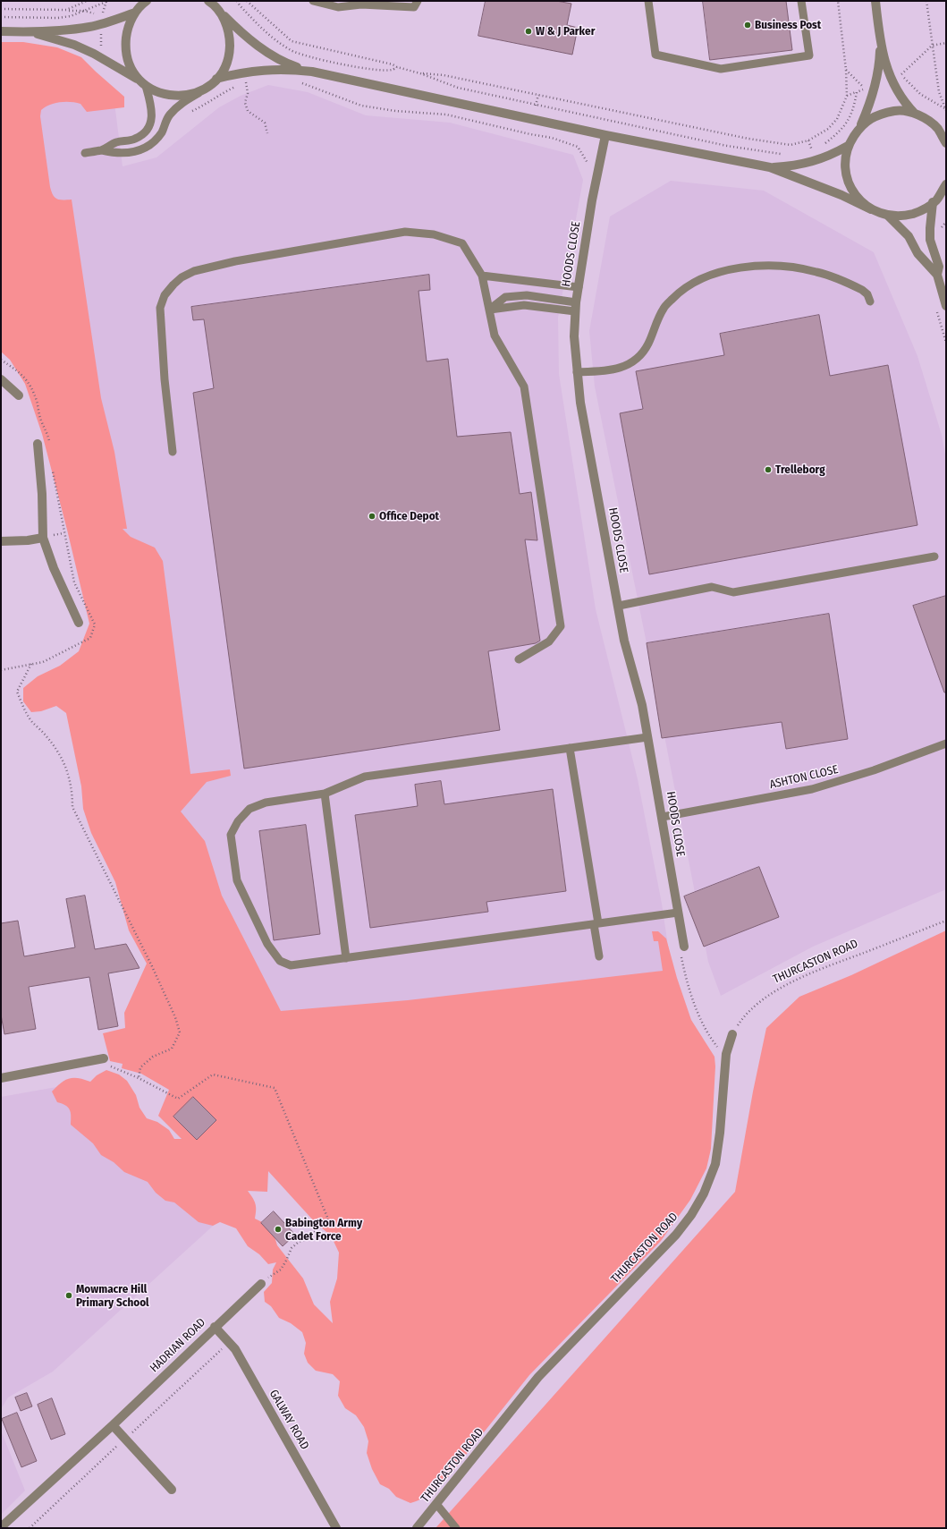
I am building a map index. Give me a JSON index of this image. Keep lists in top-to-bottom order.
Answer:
{
  "streets": {
    "street": [
      "HOODS CLOSE",
      "THURCASTON ROAD",
      "HADRIAN ROAD",
      "GALWAY ROAD"
    ],
    "lane": ["ASHTON CLOSE"]
  },
  "crossings": [
    ["HOODS CLOSE", "ASHTON CLOSE"],
    ["HADRIAN ROAD", "GALWAY ROAD"]
  ],
  "places": [
    "Business Post",
    "W & J Parker",
    "Trelleborg",
    "Office Depot",
    "Babington Army Cadet Force",
    "Mowmacre Hill Primary School"
  ]
}
